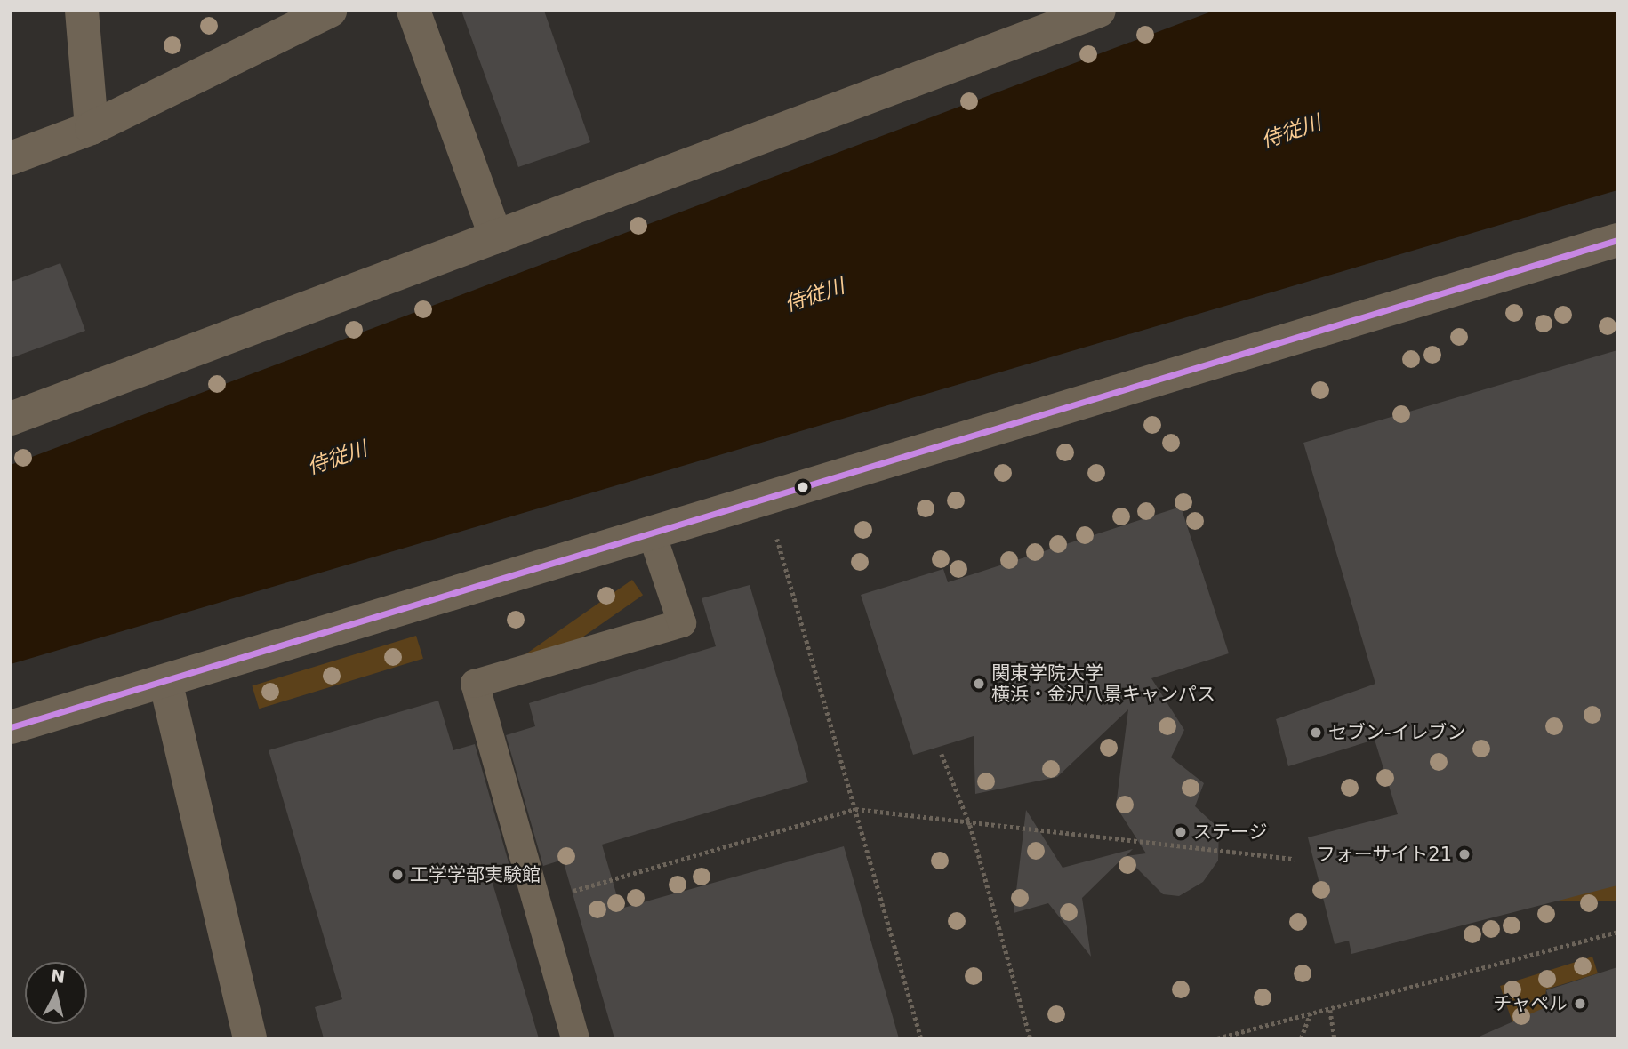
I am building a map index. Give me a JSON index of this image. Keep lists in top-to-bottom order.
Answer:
{
  "water": ["侍従川"],
  "places": [
    "関東学院大学 横浜・金沢八景キャンパス",
    "セブン-イレブン",
    "ステージ",
    "フォーサイト21",
    "工学学部実験館",
    "チャペル"
  ],
  "north": "top"
}
